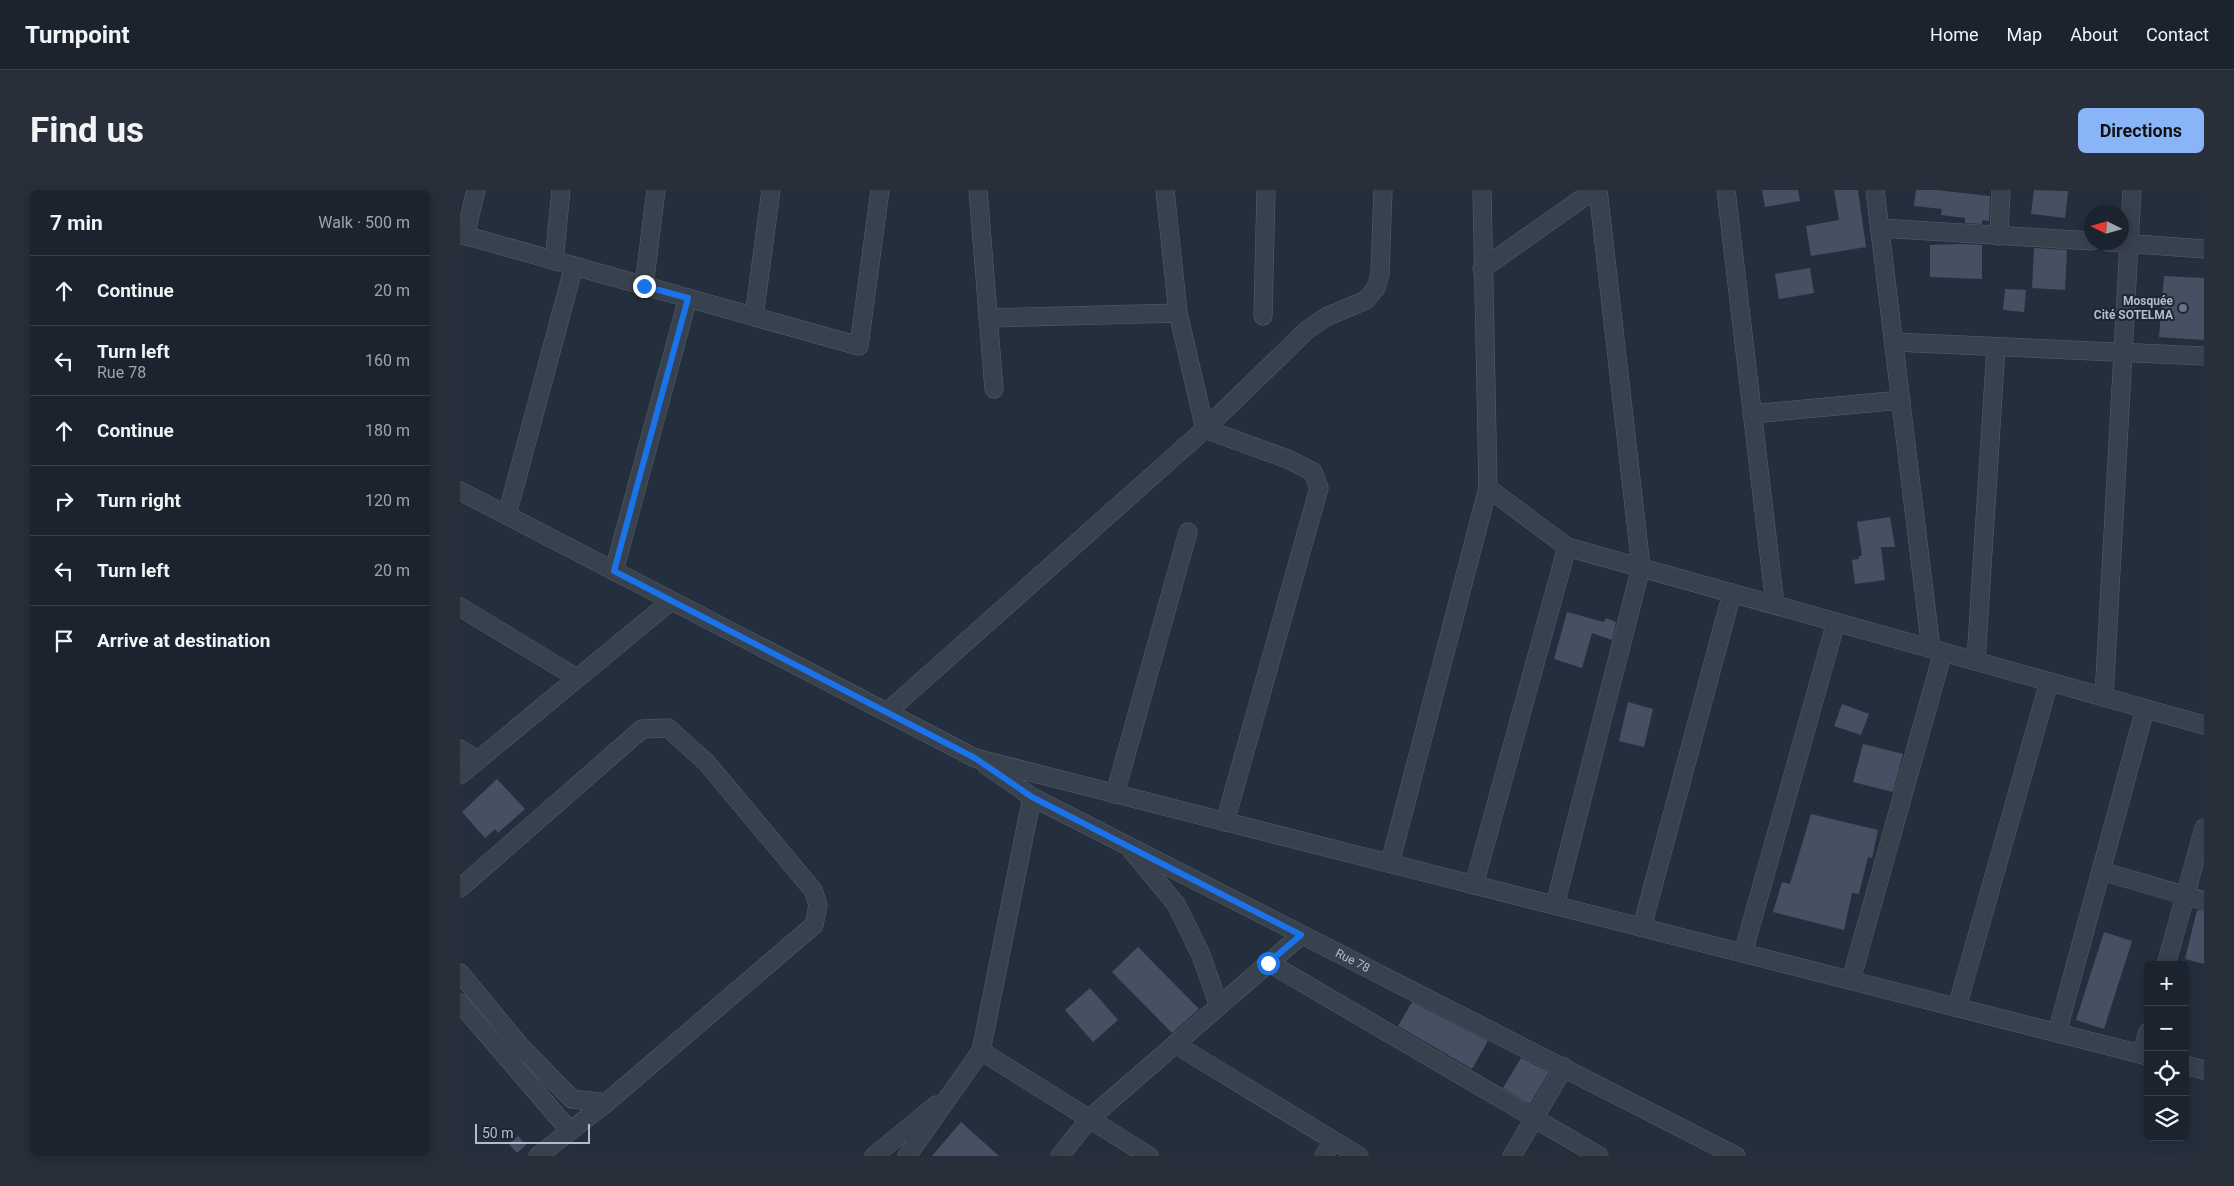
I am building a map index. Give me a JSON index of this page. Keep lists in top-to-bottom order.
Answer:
{
  "streets": {
    "street": ["Rue 78"]
  },
  "places": ["Mosquée Cité SOTELMA"],
  "scale_bar": "50 m",
  "north": "left",
  "page": {
    "header": "Turnpoint",
    "nav": [
      "Home",
      "Map",
      "About",
      "Contact"
    ],
    "buttons": "Directions",
    "title": "Find us",
    "heading": ["7 min", "Walk · 500 m"],
    "list": [
      ["Continue", "20 m"],
      ["Turn left", "Rue 78", "160 m"],
      ["Continue", "180 m"],
      ["Turn right", "120 m"],
      ["Turn left", "20 m"],
      "Arrive at destination"
    ],
    "map_buttons": ["+", "−"],
    "scale": "50 m"
  }
}
